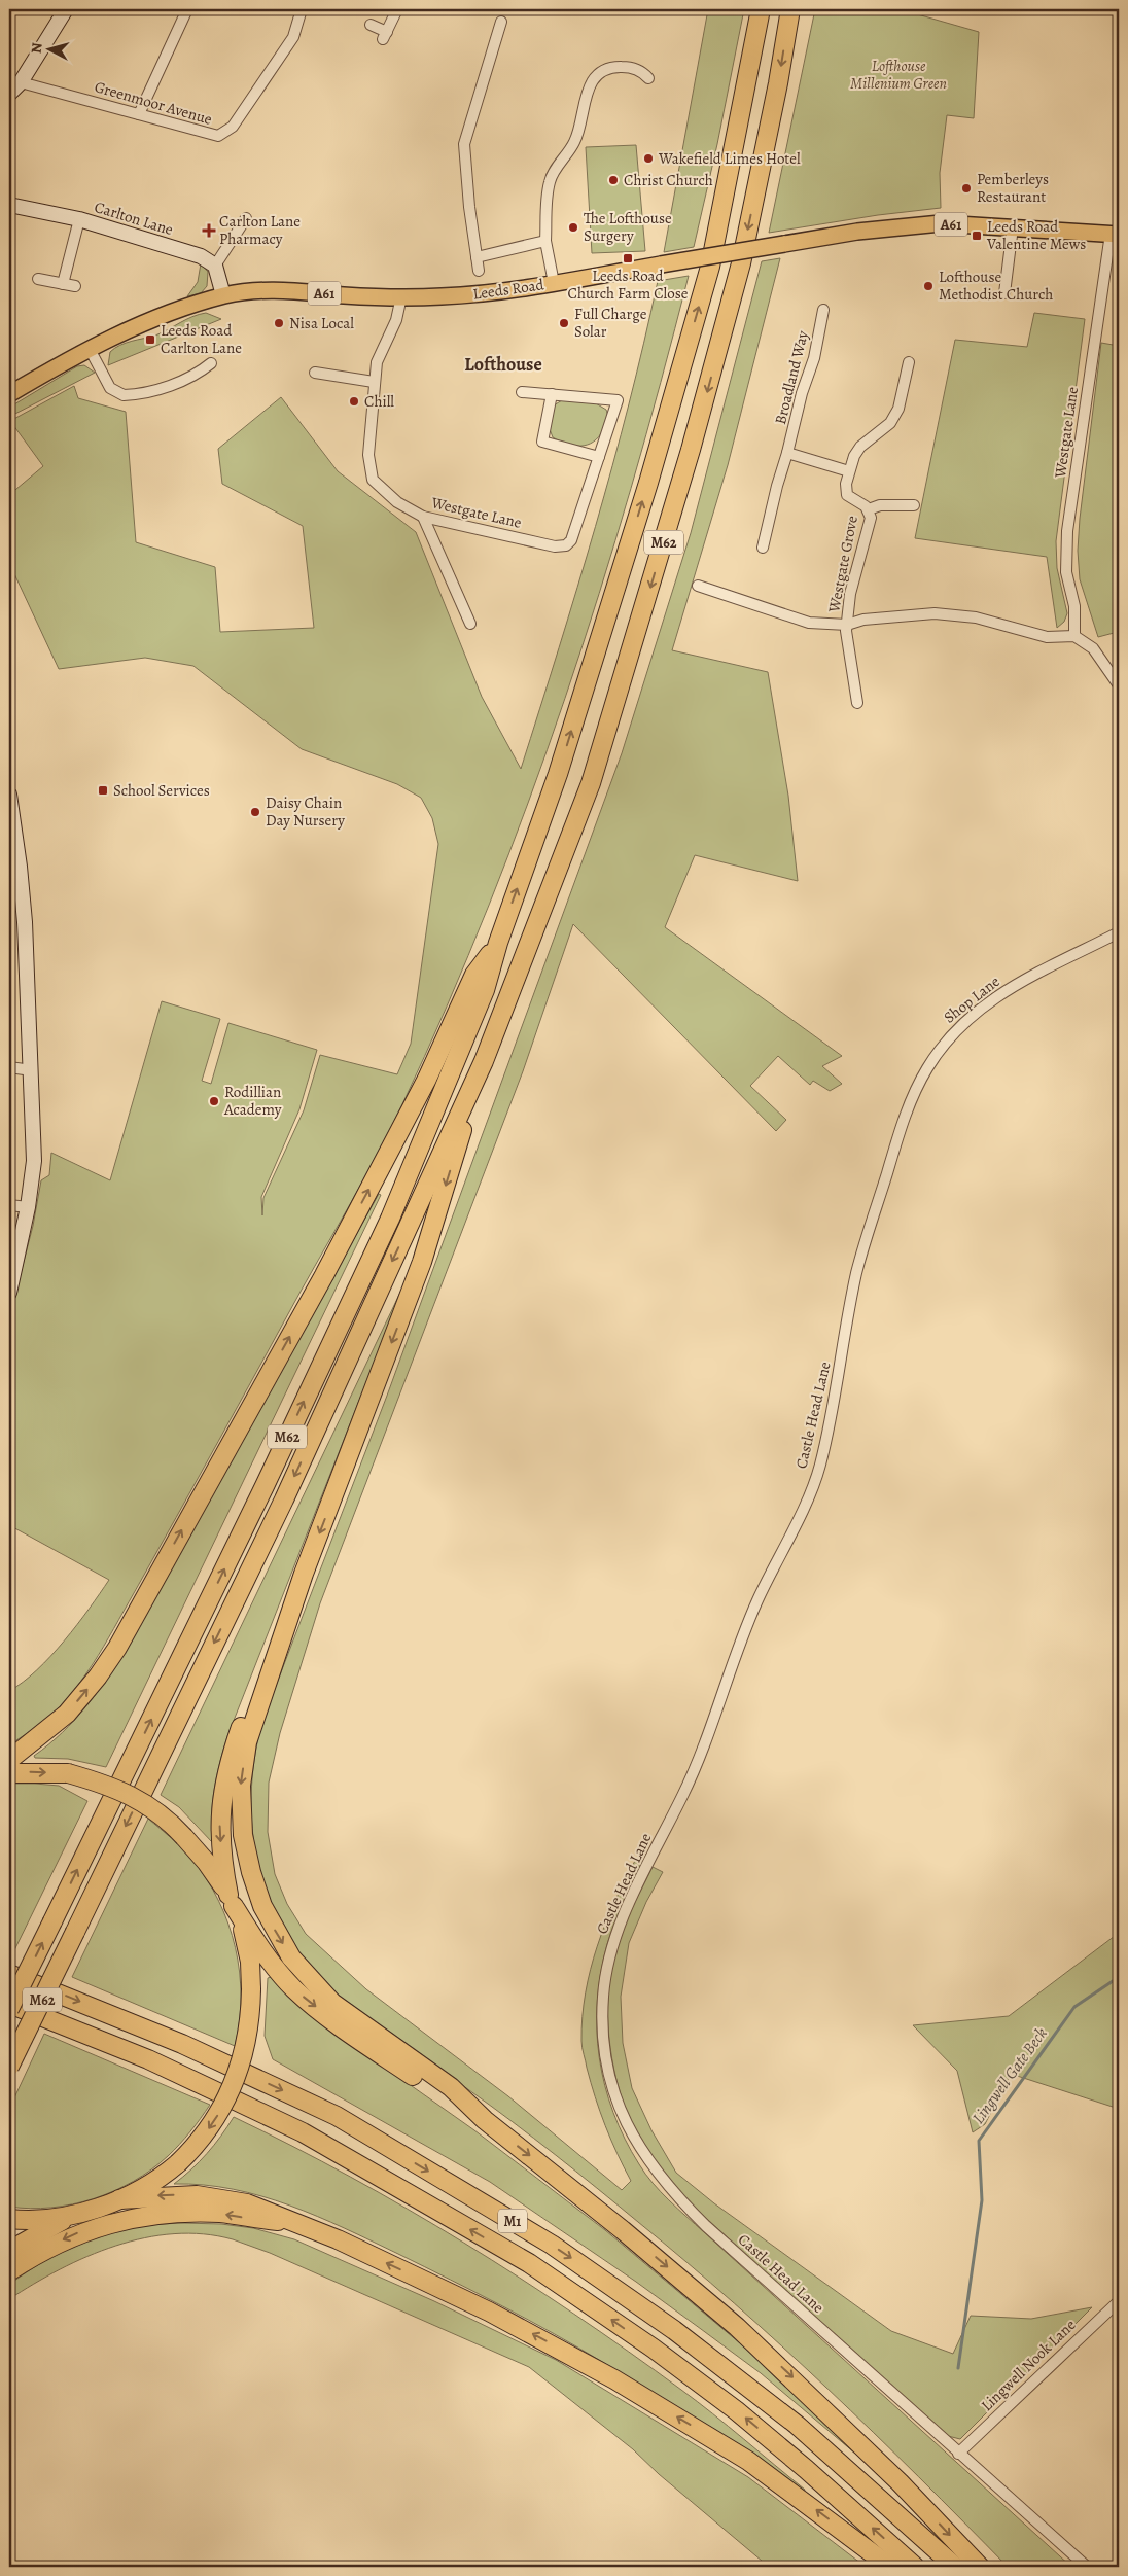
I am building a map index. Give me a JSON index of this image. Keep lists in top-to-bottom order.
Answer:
{
  "streets": {
    "highway": ["M62", "M1"],
    "main road": ["Carlton Lane", "A61", "Leeds Road"],
    "street": [
      "Greenmoor Avenue",
      "Broadland Way",
      "Westgate Lane",
      "Westgate Grove",
      "Shop Lane",
      "Castle Head Lane",
      "Lingwell Nook Lane"
    ]
  },
  "crossings": [
    ["Leeds Road", "Westgate Lane"],
    ["Shop Lane", "Castle Head Lane"],
    ["Castle Head Lane", "Lingwell Nook Lane"]
  ],
  "districts": ["Lofthouse"],
  "water": ["Lingwell Gate Beck"],
  "parks": ["Lofthouse Millenium Green"],
  "places": {
    "other": [
      "Wakefield Limes Hotel",
      "Christ Church",
      "Pemberleys Restaurant",
      "The Lofthouse Surgery",
      "Lofthouse Methodist Church",
      "Nisa Local",
      "Full Charge Solar",
      "Chill",
      "Daisy Chain Day Nursery",
      "Rodillian Academy"
    ],
    "health": ["Carlton Lane Pharmacy"],
    "transit": [
      "Leeds Road Valentine Mews",
      "Leeds Road Church Farm Close",
      "Leeds Road Carlton Lane",
      "School Services"
    ]
  },
  "north": "left"
}
